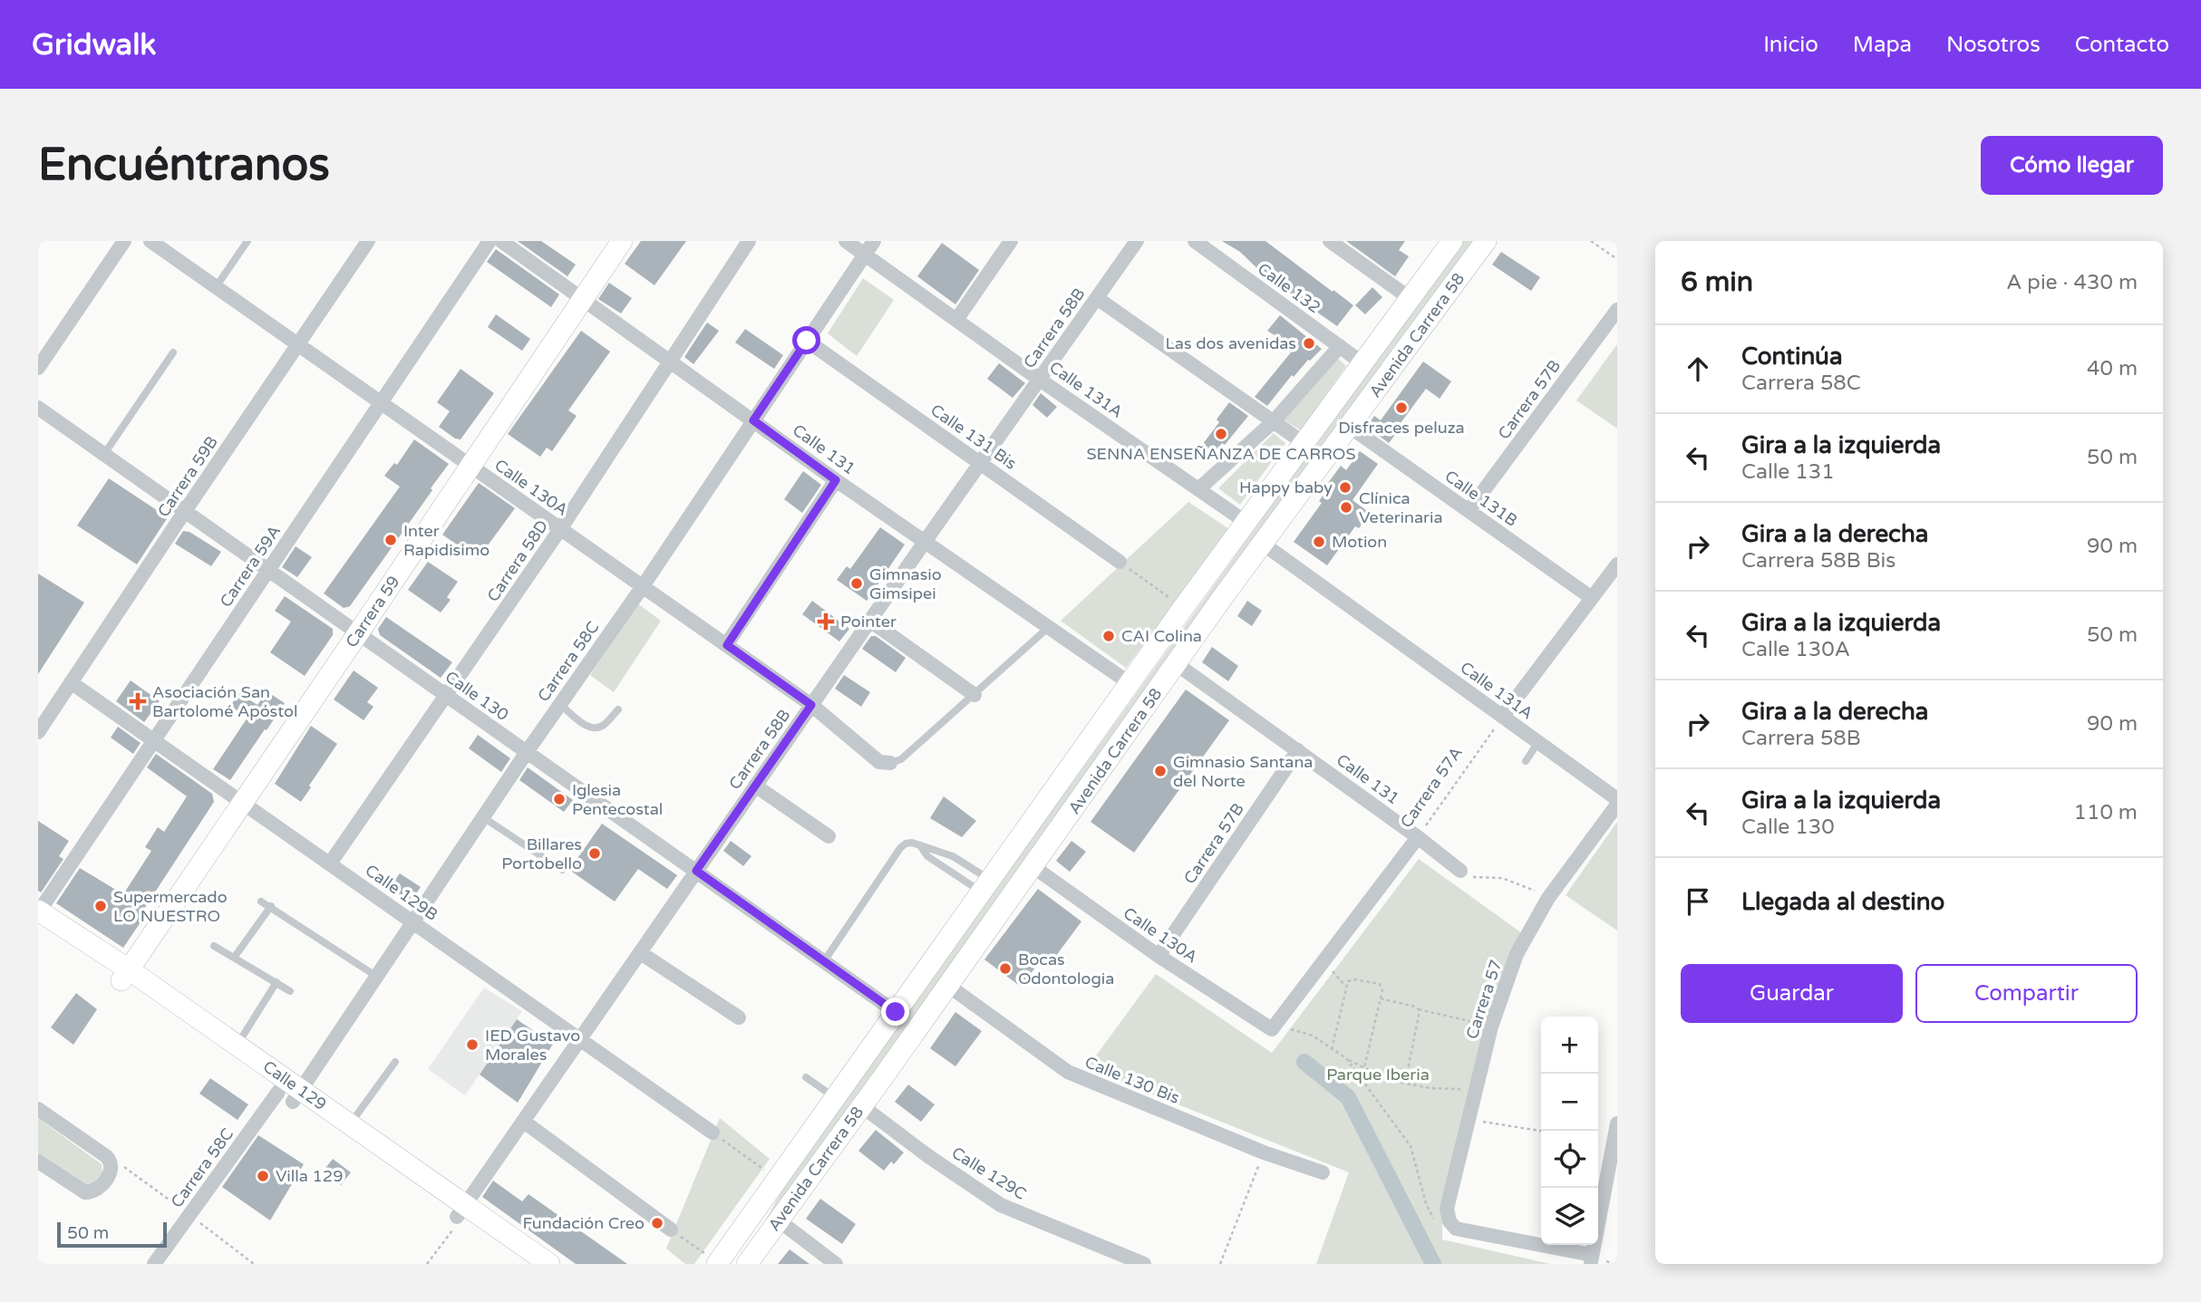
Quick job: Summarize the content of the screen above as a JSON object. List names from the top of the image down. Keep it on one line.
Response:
{"streets":{"main road":["Avenida Carrera 58","Carrera 59","Calle 129"],"street":["Calle 132","Carrera 58B","Calle 131A","Carrera 57B","Calle 131 Bis","Calle 131","Carrera 59B","Calle 130A","Calle 131B","Carrera 58D","Carrera 59A","Carrera 58C","Calle 130","Carrera 57A","Calle 129B","Carrera 57","Calle 130 Bis","Calle 129C"]},"crossings":[["Calle 132","Avenida Carrera 58"],["Carrera 58B","Calle 131A"],["Carrera 58B","Calle 131 Bis"],["Carrera 58B","Calle 131"],["Carrera 58B","Calle 130A"],["Carrera 58B","Calle 130"],["Carrera 58B","Calle 129B"],["Carrera 58B","Calle 129"],["Avenida Carrera 58","Calle 131A"],["Avenida Carrera 58","Calle 131"],["Avenida Carrera 58","Calle 130A"],["Avenida Carrera 58","Calle 131B"],["Avenida Carrera 58","Calle 130"],["Avenida Carrera 58","Calle 130 Bis"],["Avenida Carrera 58","Calle 129C"],["Calle 131A","Carrera 58C"],["Calle 131A","Carrera 57A"],["Carrera 57B","Calle 131"],["Carrera 57B","Calle 130A"],["Carrera 57B","Calle 131B"],["Calle 131 Bis","Carrera 58C"],["Calle 131","Carrera 58D"],["Calle 131","Carrera 59"],["Calle 131","Carrera 58C"],["Calle 131","Carrera 57A"],["Carrera 59B","Calle 130A"],["Carrera 59B","Calle 130"],["Carrera 59B","Calle 129B"],["Calle 130A","Carrera 58D"],["Calle 130A","Carrera 59A"],["Calle 130A","Carrera 59"],["Calle 130A","Carrera 58C"],["Calle 130A","Carrera 57A"],["Carrera 58D","Calle 130"],["Carrera 58D","Calle 129B"],["Carrera 59A","Calle 130"],["Carrera 59A","Calle 129B"],["Carrera 59A","Calle 129"],["Carrera 59","Calle 130"],["Carrera 59","Calle 129B"],["Carrera 59","Calle 129"],["Carrera 58C","Calle 130"],["Carrera 58C","Calle 129B"],["Carrera 58C","Calle 129"]],"parks":["Parque Iberia"],"places":{"other":["Las dos avenidas","Disfraces peluza","SENNA ENSEÑANZA DE CARROS","Happy baby","Clínica Veterinaria","Inter Rapidisimo","Motion","Gimnasio Gimsipei","CAI Colina","Gimnasio Santana del Norte","Iglesia Pentecostal","Billares Portobello","Supermercado LO NUESTRO","Bocas Odontologia","IED Gustavo Morales","Villa 129","Fundación Creo"],"health":["Pointer","Asociación San Bartolomé Apóstol"]},"scale_bar":"50 m","page":{"header":"Gridwalk","nav":["Inicio","Mapa","Nosotros","Contacto"],"buttons":["Cómo llegar",["Guardar","Compartir"]],"title":"Encuéntranos","heading":["6 min","A pie · 430 m"],"list":[["Continúa","Carrera 58C","40 m"],["Gira a la izquierda","Calle 131","50 m"],["Gira a la derecha","Carrera 58B Bis","90 m"],["Gira a la izquierda","Calle 130A","50 m"],["Gira a la derecha","Carrera 58B","90 m"],["Gira a la izquierda","Calle 130","110 m"],"Llegada al destino"],"map_buttons":["+","−"],"scale":"50 m"}}
